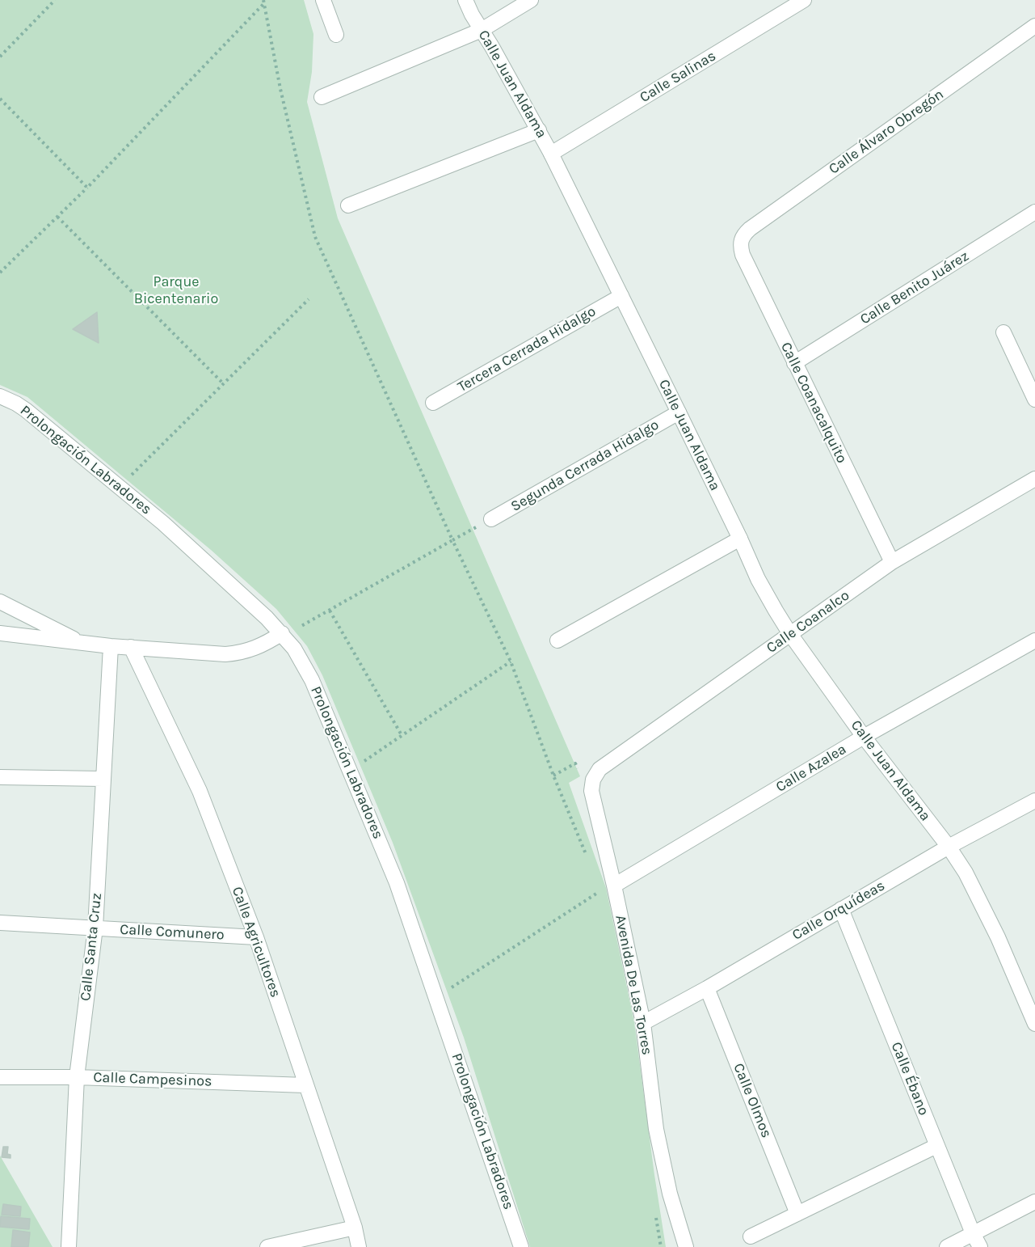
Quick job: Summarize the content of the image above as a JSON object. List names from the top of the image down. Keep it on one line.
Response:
{"streets":{"street":["Calle Salinas","Calle Juan Aldama","Calle Álvaro Obregón","Calle Benito Juárez","Tercera Cerrada Hidalgo","Calle Coanacalquito","Prolongación Labradores","Segunda Cerrada Hidalgo","Calle Coanalco","Calle Azalea","Calle Orquídeas","Calle Comunero","Calle Agricultores","Calle Santa Cruz","Avenida De Las Torres","Calle Ébano","Calle Campesinos","Calle Olmos"]},"crossings":[["Calle Salinas","Calle Juan Aldama"],["Calle Juan Aldama","Tercera Cerrada Hidalgo"],["Calle Juan Aldama","Segunda Cerrada Hidalgo"],["Calle Juan Aldama","Calle Coanalco"],["Calle Juan Aldama","Calle Azalea"],["Calle Juan Aldama","Calle Orquídeas"],["Calle Álvaro Obregón","Calle Coanacalquito"],["Calle Benito Juárez","Calle Coanacalquito"],["Calle Coanacalquito","Calle Coanalco"],["Calle Coanalco","Avenida De Las Torres"],["Calle Azalea","Avenida De Las Torres"],["Calle Orquídeas","Avenida De Las Torres"],["Calle Orquídeas","Calle Ébano"],["Calle Orquídeas","Calle Olmos"],["Calle Comunero","Calle Agricultores"],["Calle Comunero","Calle Santa Cruz"],["Calle Agricultores","Calle Campesinos"],["Calle Santa Cruz","Calle Campesinos"]],"parks":["Parque Bicentenario"]}
